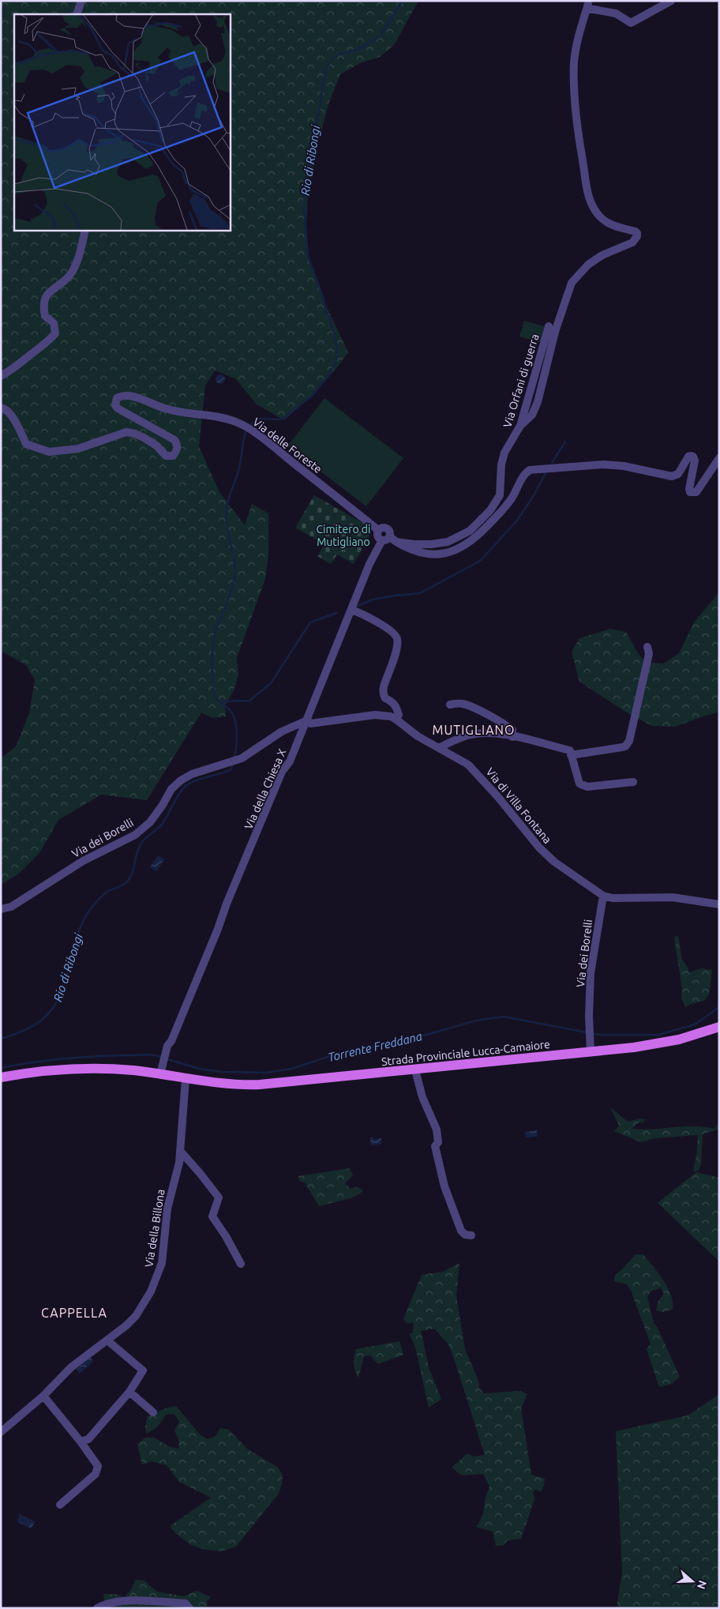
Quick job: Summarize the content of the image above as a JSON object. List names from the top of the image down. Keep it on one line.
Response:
{"streets":{"main road":["Strada Provinciale Lucca-Camaiore"],"street":["Via Orfani di guerra","Via delle Foreste","Via della Chiesa X","Via di Villa Fontana","Via dei Borelli","Via della Billona"]},"crossings":[["Via delle Foreste","Via della Chiesa X"],["Via della Chiesa X","Via di Villa Fontana"],["Via della Chiesa X","Via dei Borelli"],["Via della Chiesa X","Strada Provinciale Lucca-Camaiore"],["Via di Villa Fontana","Via dei Borelli"],["Via dei Borelli","Strada Provinciale Lucca-Camaiore"],["Strada Provinciale Lucca-Camaiore","Via della Billona"]],"districts":["MUTIGLIANO","CAPPELLA"],"water":["Rio di Ribongi","Torrente Freddana"],"parks":["Cimitero di Mutigliano"],"north":"right"}
